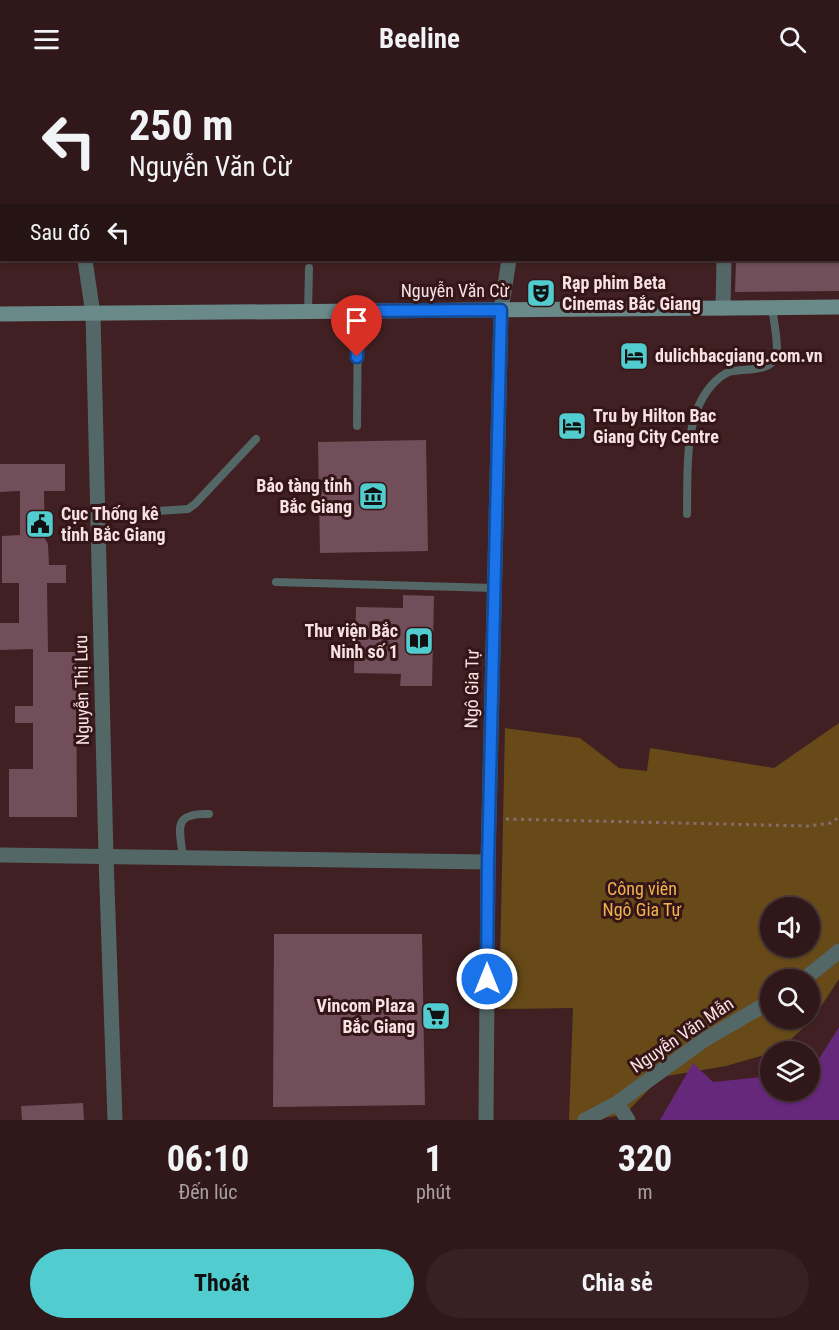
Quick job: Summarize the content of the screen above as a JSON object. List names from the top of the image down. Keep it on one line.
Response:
{"streets":{"street":["Nguyễn Văn Cừ","Ngô Gia Tự","Nguyễn Thị Lưu","Nguyễn Văn Mẫn"]},"crossings":[["Nguyễn Văn Cừ","Ngô Gia Tự"],["Nguyễn Văn Cừ","Nguyễn Thị Lưu"]],"parks":["Công viên Ngô Gia Tự"],"places":{"theatre":["Rạp phim Beta Cinemas Bắc Giang"],"hotel":["dulichbacgiang.com.vn","Tru by Hilton Bac Giang City Centre"],"museum":["Bảo tàng tỉnh Bắc Giang"],"public building":["Cục Thống kê tỉnh Bắc Giang"],"library":["Thư viện Bắc Ninh số 1"],"supermarket":["Vincom Plaza Bắc Giang"]},"page":{"header":"Beeline","turn":["250 m","Nguyễn Văn Cừ"],"then":"Sau đó","eta":["06:10","Đến lúc","1","phút","320","m"],"buttons":["Thoát","Chia sẻ"]}}
